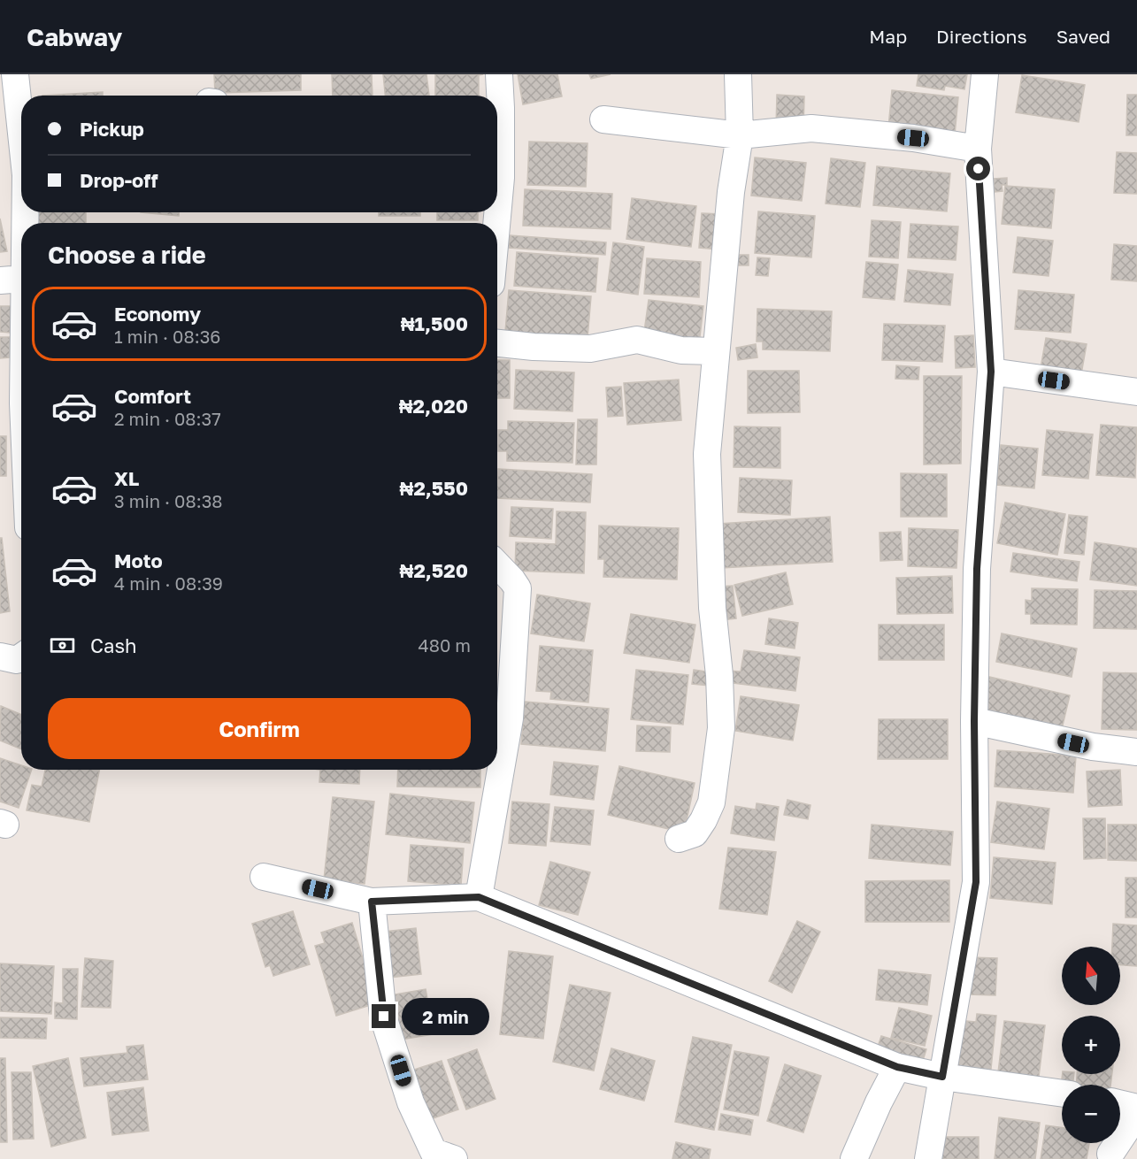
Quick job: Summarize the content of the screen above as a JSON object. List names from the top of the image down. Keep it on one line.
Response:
{"north":"top","page":{"header":"Cabway","nav":["Map","Directions","Saved"],"banner":["Pickup","Drop-off"],"heading":"Choose a ride","list":[{"name":"Economy","note":"1 min · 08:36","value":"₦1,500"},{"name":"Comfort","note":"2 min · 08:37","value":"₦2,020"},{"name":"XL","note":"3 min · 08:38","value":"₦2,550"},{"name":"Moto","note":"4 min · 08:39","value":"₦2,520"}],"pay":["Cash","480 m"],"buttons":"Confirm","map_buttons":["+","−"],"bubble":"2 min"}}
